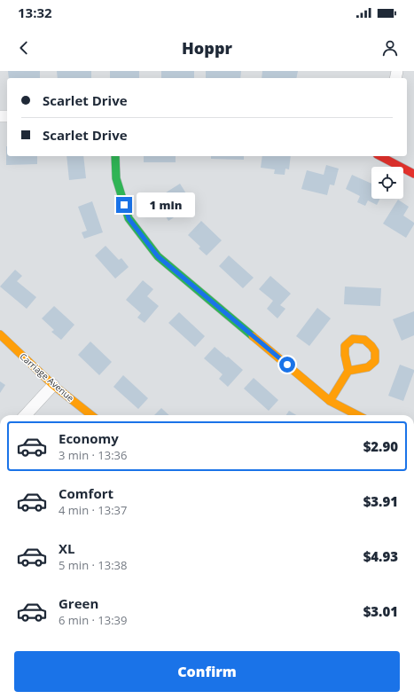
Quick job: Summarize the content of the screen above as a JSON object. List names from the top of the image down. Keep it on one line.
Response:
{"streets":{"street":["Carriage Avenue"]},"page":{"status":"13:32","header":"Hoppr","banner":["Scarlet Drive","Scarlet Drive"],"bubble":"1 min","list":[{"name":"Economy","note":"3 min · 13:36","value":"$2.90"},{"name":"Comfort","note":"4 min · 13:37","value":"$3.91"},{"name":"XL","note":"5 min · 13:38","value":"$4.93"},{"name":"Green","note":"6 min · 13:39","value":"$3.01"}],"buttons":"Confirm"}}
